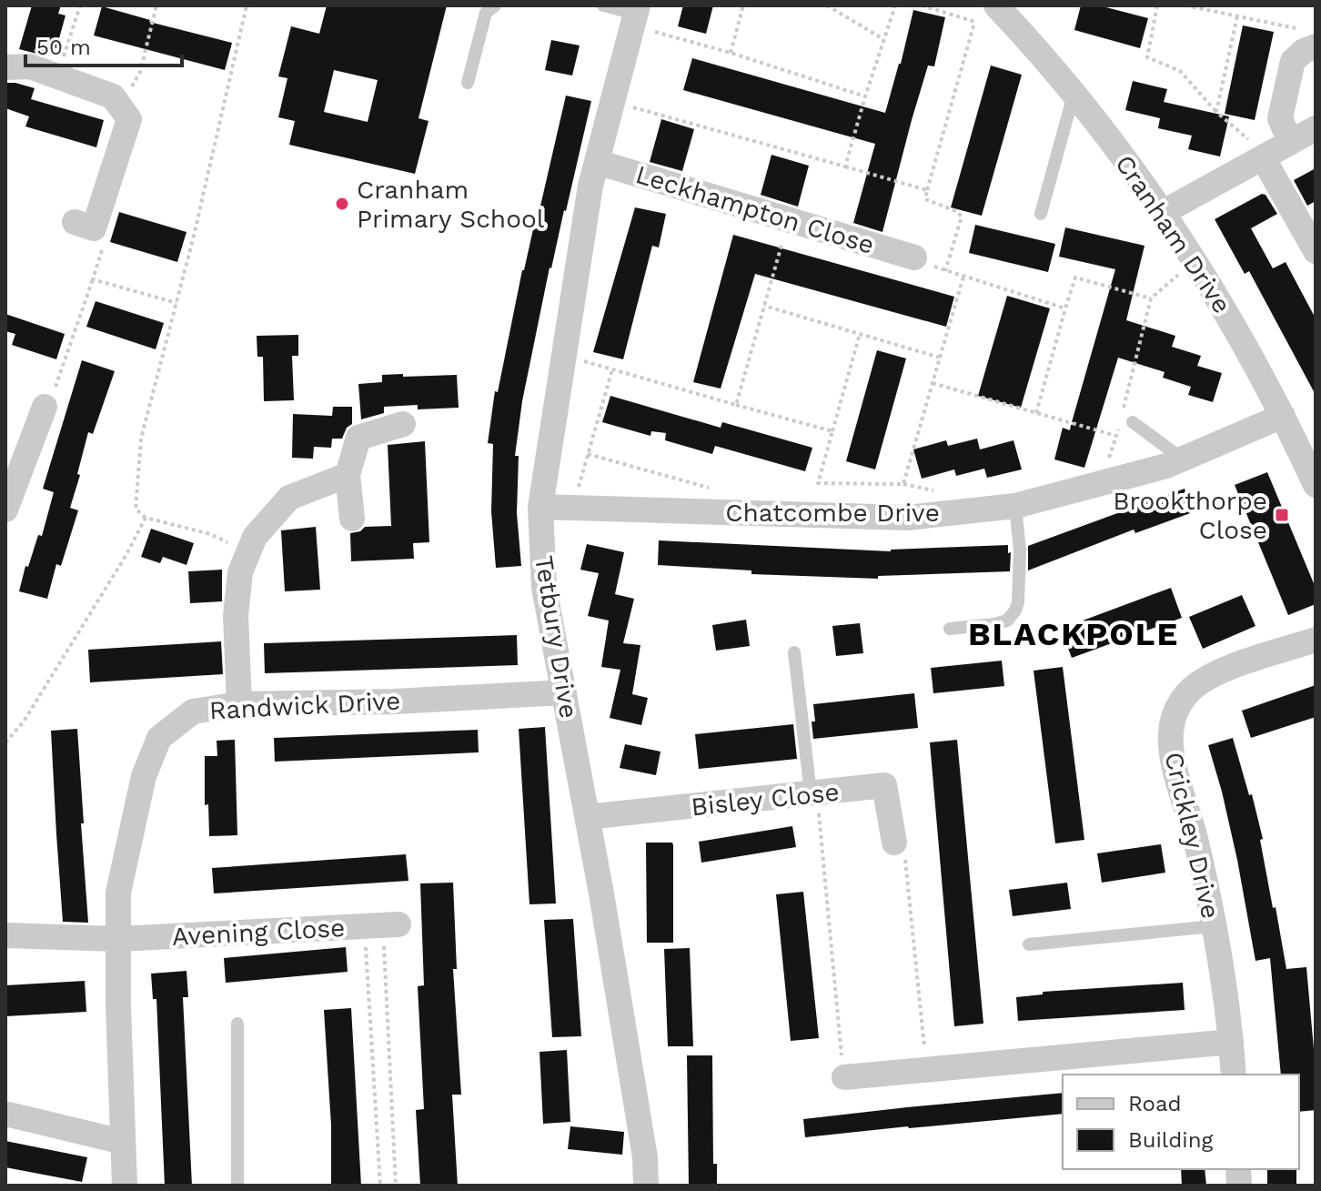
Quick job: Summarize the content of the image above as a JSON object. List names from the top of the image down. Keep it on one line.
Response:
{"streets":{"street":["Leckhampton Close","Cranham Drive","Chatcombe Drive","Tetbury Drive","Randwick Drive","Bisley Close","Crickley Drive","Avening Close"]},"crossings":[["Leckhampton Close","Tetbury Drive"],["Cranham Drive","Chatcombe Drive"],["Chatcombe Drive","Tetbury Drive"],["Tetbury Drive","Randwick Drive"],["Tetbury Drive","Bisley Close"],["Randwick Drive","Avening Close"]],"districts":["BLACKPOLE"],"places":{"other":["Cranham Primary School"],"transit":["Brookthorpe Close"]},"legend":["Road","Building"],"scale_bar":"50 m"}
